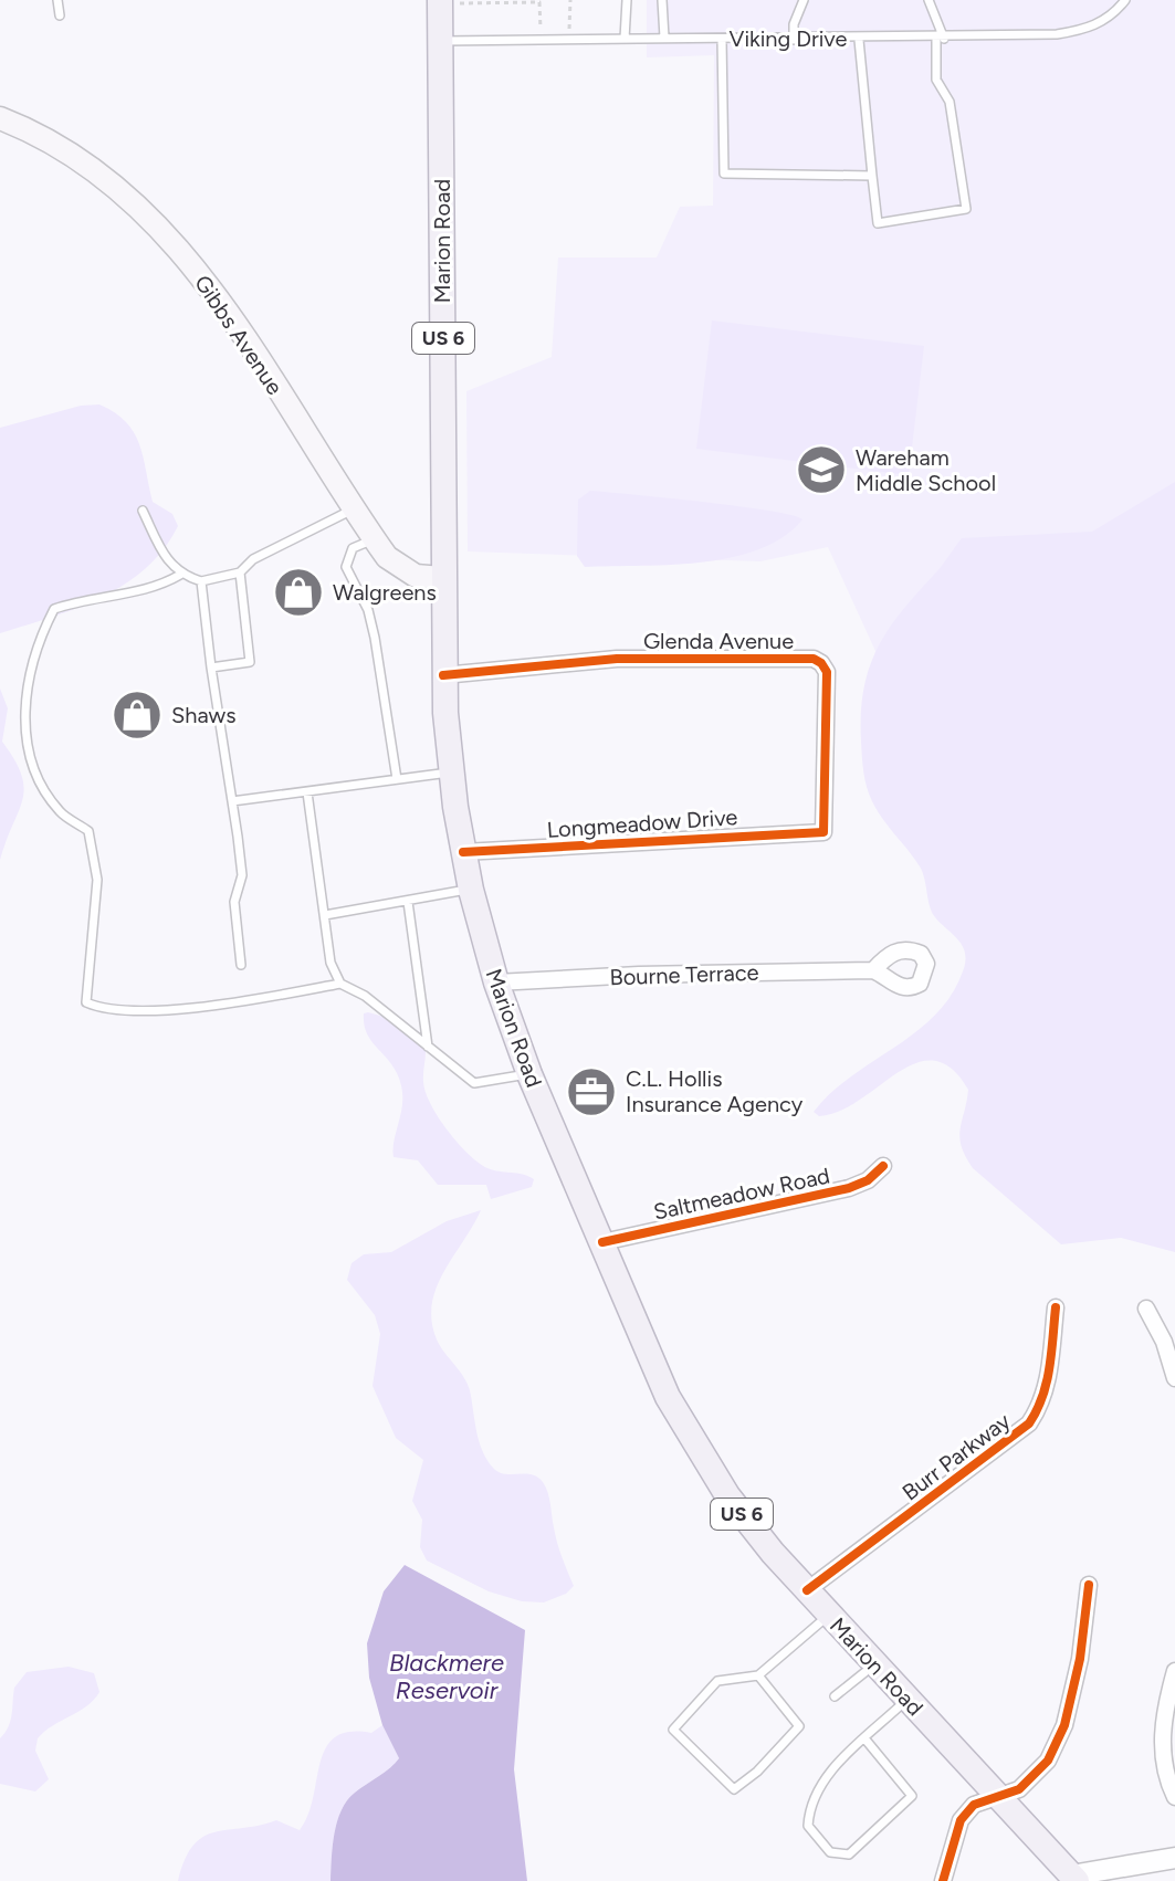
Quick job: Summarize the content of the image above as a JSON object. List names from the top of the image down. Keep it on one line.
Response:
{"streets":{"main road":["Marion Road","Gibbs Avenue","US 6"],"street":["Glenda Avenue","Longmeadow Drive","Bourne Terrace","Saltmeadow Road","Burr Parkway"],"lane":["Viking Drive"]},"crossings":[["Viking Drive","Marion Road"],["Marion Road","Gibbs Avenue"],["Marion Road","Glenda Avenue"],["Marion Road","Longmeadow Drive"],["Marion Road","Bourne Terrace"],["Marion Road","Saltmeadow Road"],["Marion Road","Burr Parkway"],["Glenda Avenue","Longmeadow Drive"]],"water":["Blackmere Reservoir"],"places":{"school or university":["Wareham Middle School"],"shop":["Walgreens","Shaws"],"office":["C.L. Hollis Insurance Agency"]}}
